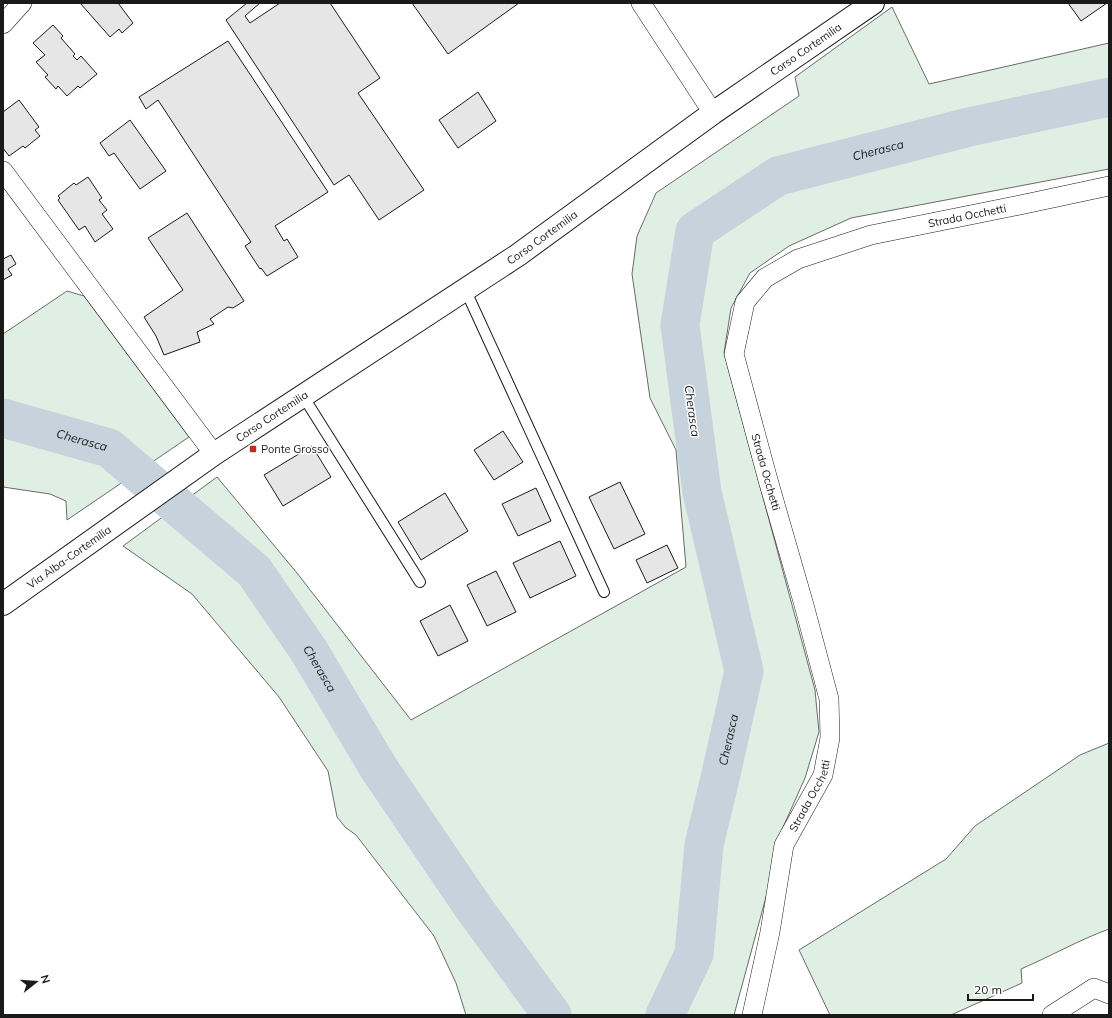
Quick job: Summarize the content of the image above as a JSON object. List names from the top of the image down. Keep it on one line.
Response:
{"streets":{"main road":["Corso Cortemilia","Via Alba-Cortemilia"],"street":["Strada Occhetti"]},"crossings":[["Corso Cortemilia","Via Alba-Cortemilia"]],"water":["Cherasca"],"places":{"transit":["Ponte Grosso"]},"scale_bar":"20 m","north":"right"}
